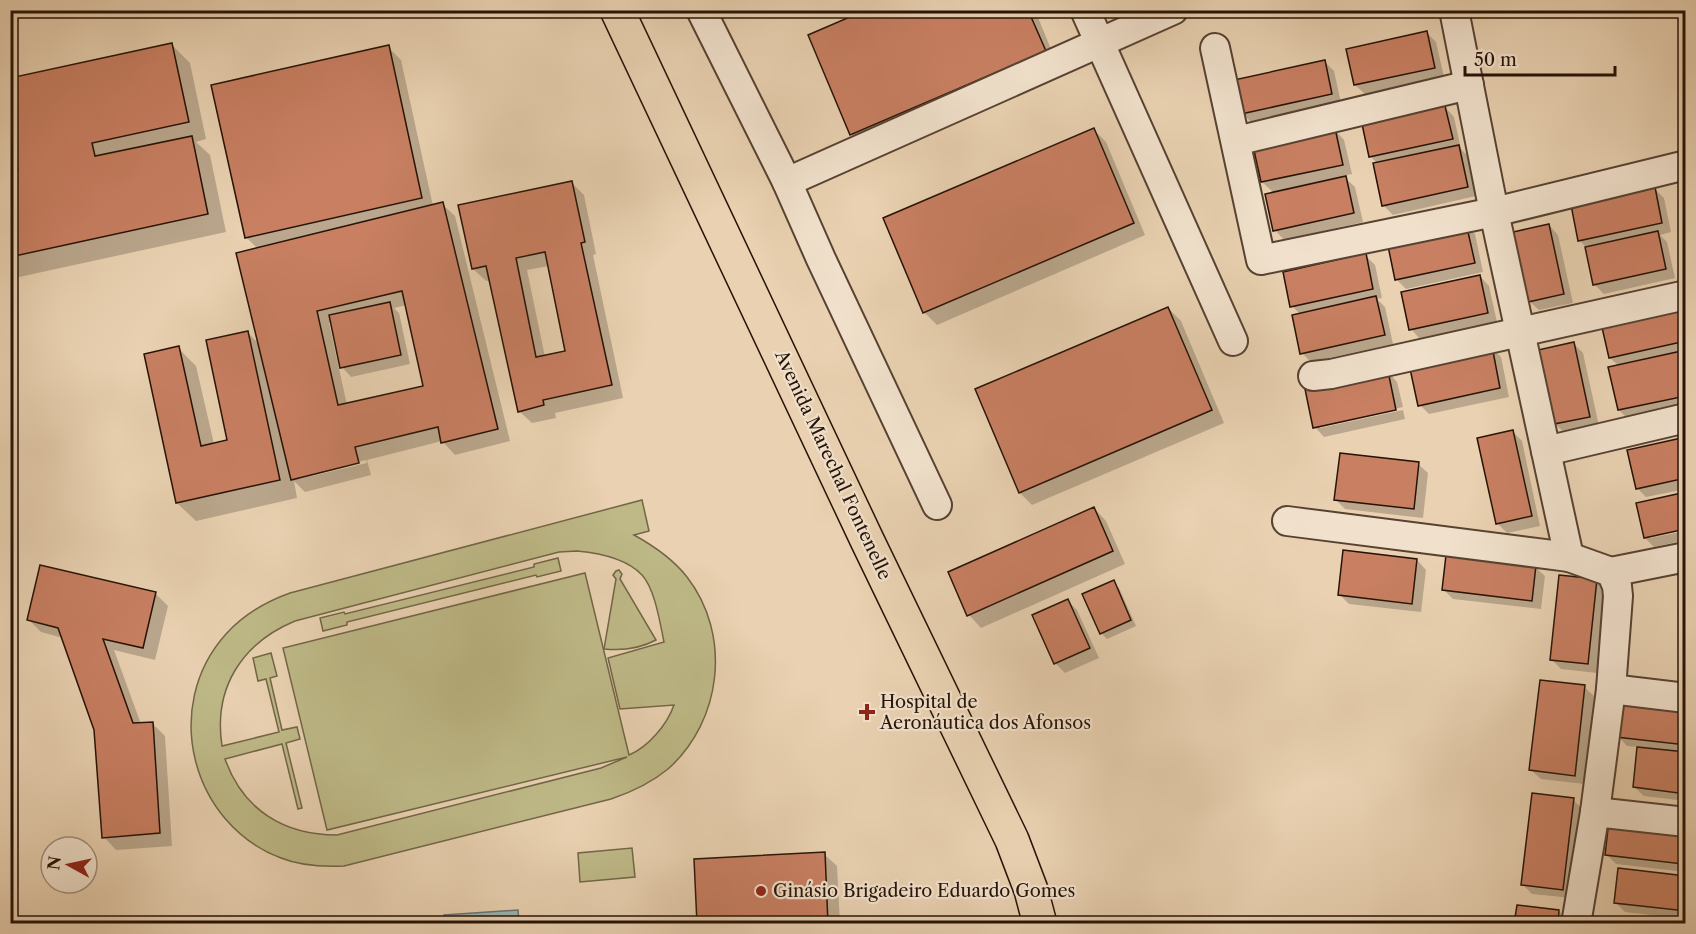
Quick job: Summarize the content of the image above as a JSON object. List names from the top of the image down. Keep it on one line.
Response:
{"streets":{"main road":["Avenida Marechal Fontenelle"]},"places":{"health":["Hospital de Aeronáutica dos Afonsos"],"other":["Ginásio Brigadeiro Eduardo Gomes"]},"scale_bar":"50 m","north":"left"}
